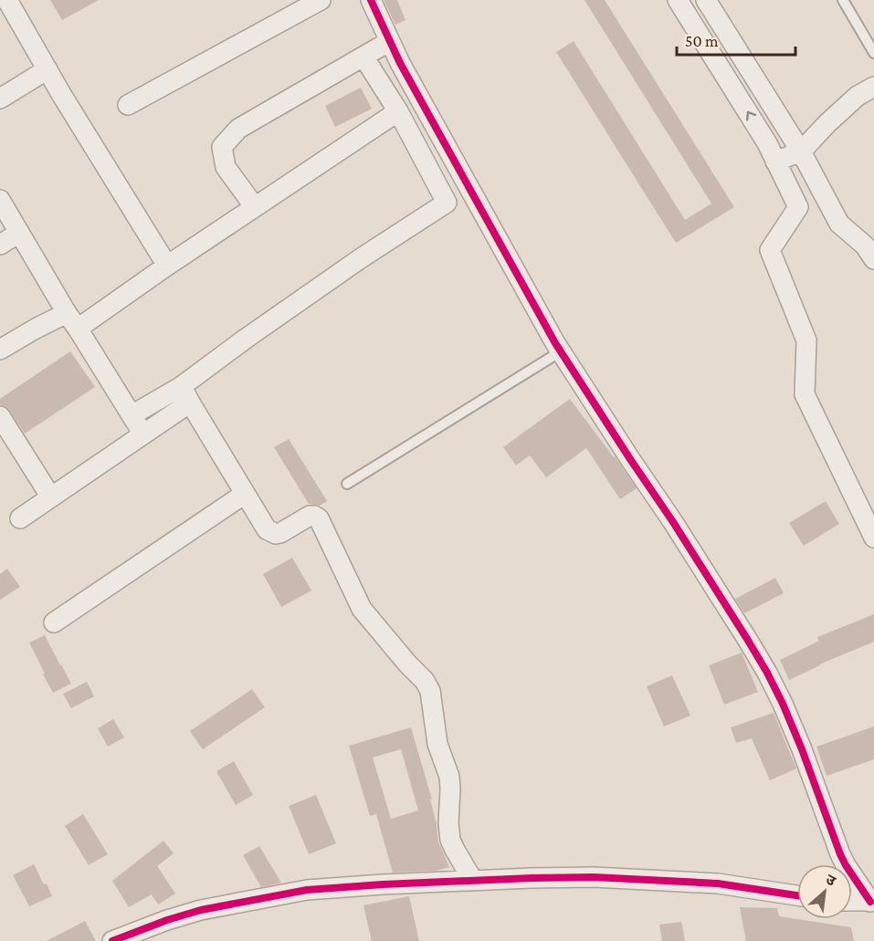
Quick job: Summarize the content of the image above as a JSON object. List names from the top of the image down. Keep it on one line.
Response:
{"scale_bar":"50 m","north":"top right"}
